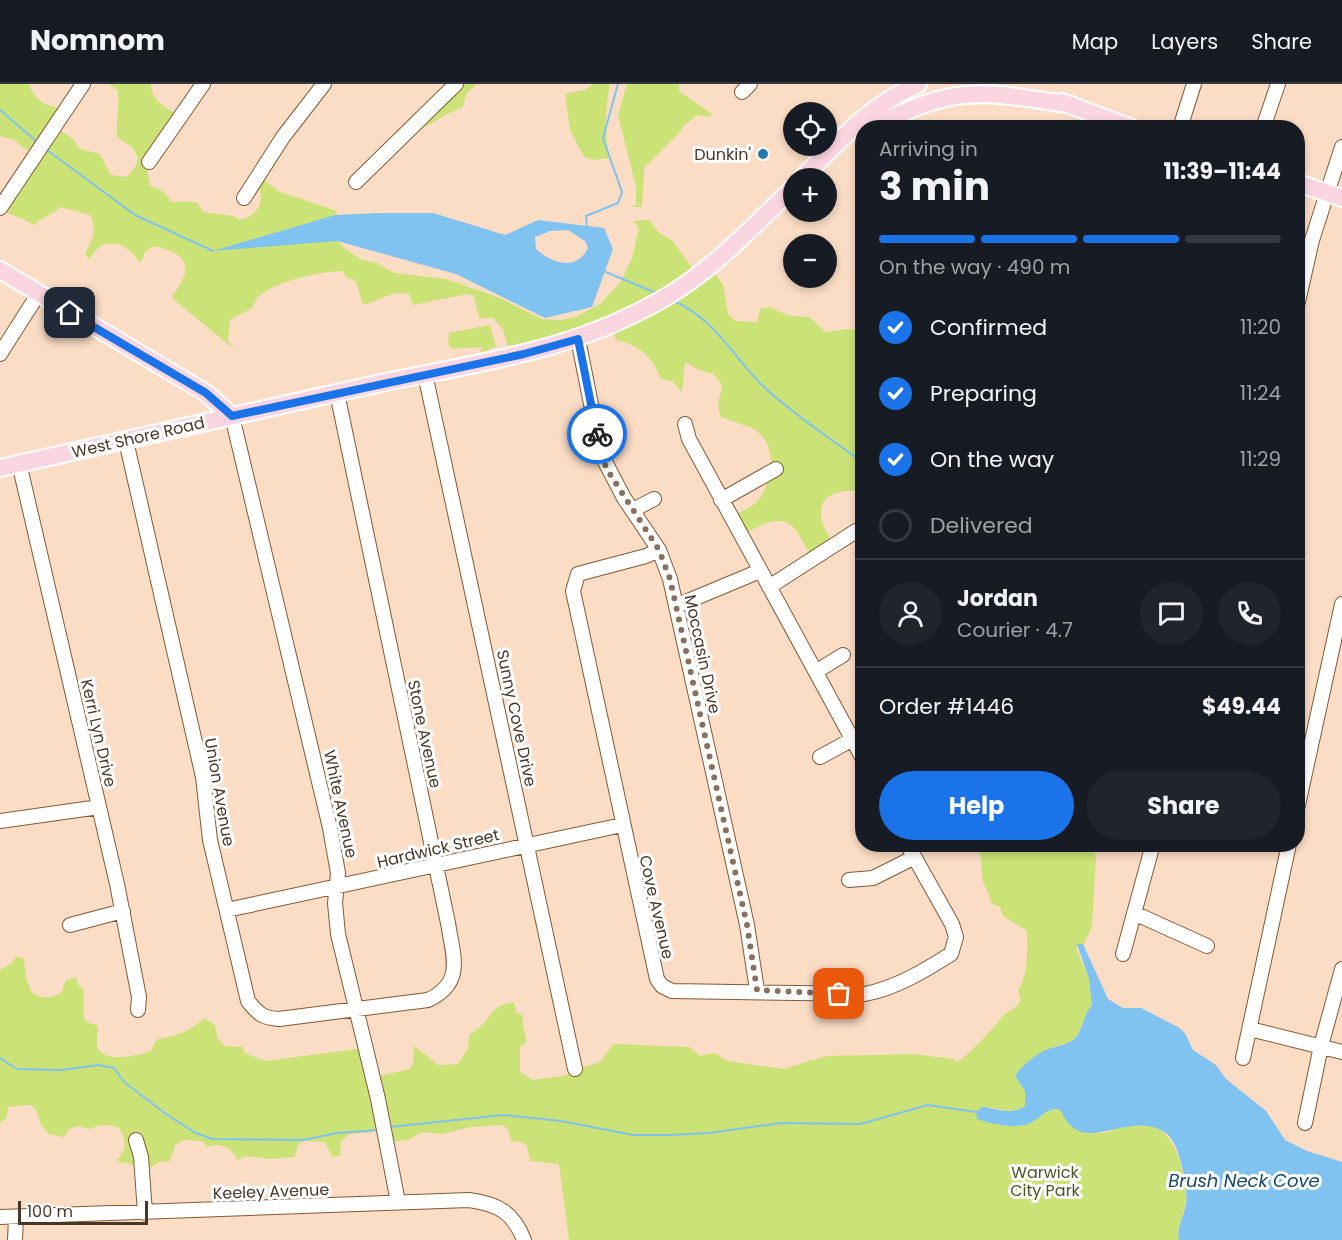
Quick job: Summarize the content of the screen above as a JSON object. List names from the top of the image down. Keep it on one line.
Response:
{"streets":{"main road":["West Shore Road"],"street":["Moccasin Drive","Sunny Cove Drive","Kerri Lyn Drive","Stone Avenue","Union Avenue","White Avenue","Hardwick Street","Cove Avenue","Keeley Avenue"]},"crossings":[["West Shore Road","Moccasin Drive"],["West Shore Road","Sunny Cove Drive"],["West Shore Road","Kerri Lyn Drive"],["West Shore Road","Stone Avenue"],["West Shore Road","Union Avenue"],["West Shore Road","White Avenue"],["Moccasin Drive","Cove Avenue"],["Sunny Cove Drive","Hardwick Street"],["Stone Avenue","Union Avenue"],["Stone Avenue","White Avenue"],["Stone Avenue","Hardwick Street"],["Union Avenue","White Avenue"],["Union Avenue","Hardwick Street"],["White Avenue","Hardwick Street"],["White Avenue","Keeley Avenue"],["Hardwick Street","Cove Avenue"]],"water":["Brush Neck Cove"],"parks":["Warwick City Park"],"places":["Dunkin'"],"scale_bar":"100 m","page":{"header":"Nomnom","nav":["Map","Layers","Share"],"map_buttons":["+","−"],"heading":["3 min","Arriving in","11:39–11:44"],"panel":["Jordan","Courier · 4.7","Order #1446","$49.44"],"bar":"On the way · 490 m","list":[["Confirmed","11:20"],["Preparing","11:24"],["On the way","11:29"],"Delivered"],"buttons":["Help","Share"],"scale":"100 m"}}
